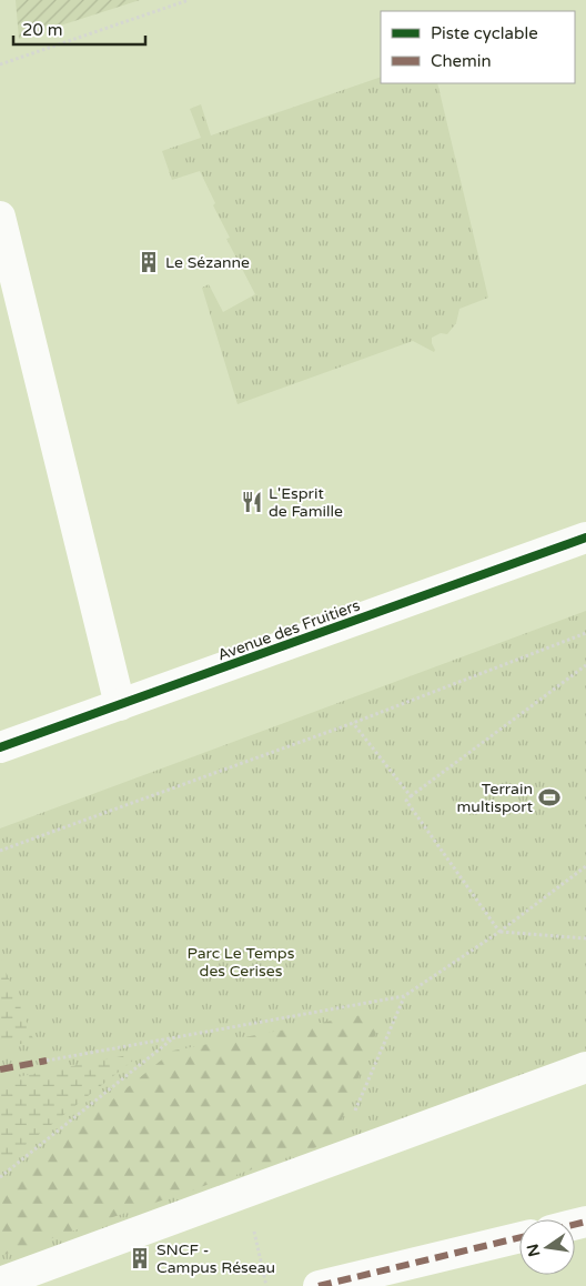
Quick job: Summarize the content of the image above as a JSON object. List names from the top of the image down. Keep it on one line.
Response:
{"streets":{"street":["Avenue des Fruitiers"]},"parks":["Parc Le Temps des Cerises"],"places":{"building":["Le Sézanne","SNCF - Campus Réseau"],"restaurant":["L'Esprit de Famille"],"sports":["Terrain multisport"]},"legend":["Piste cyclable","Chemin"],"scale_bar":"20 m","north":"left"}
